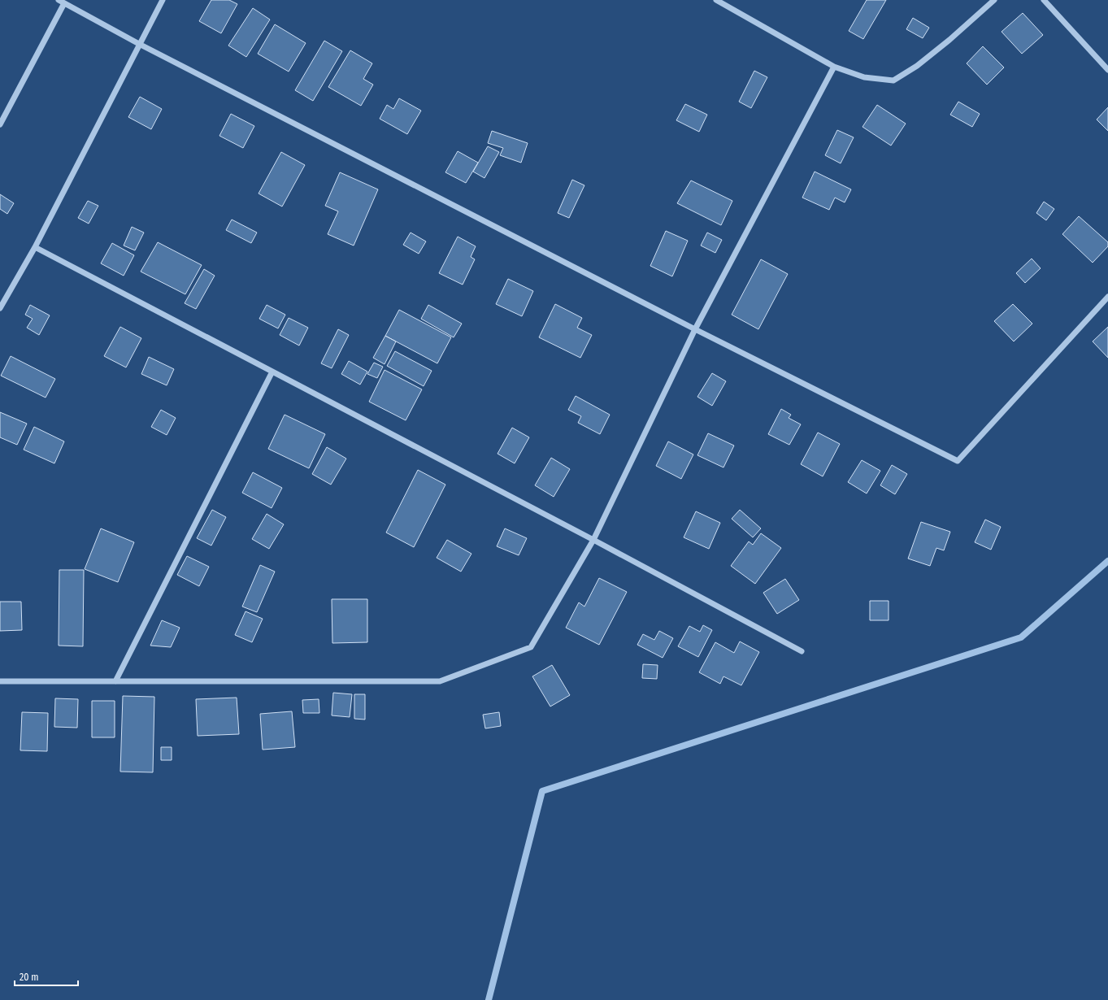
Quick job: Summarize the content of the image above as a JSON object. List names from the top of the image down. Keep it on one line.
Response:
{"scale_bar":"20 m"}
